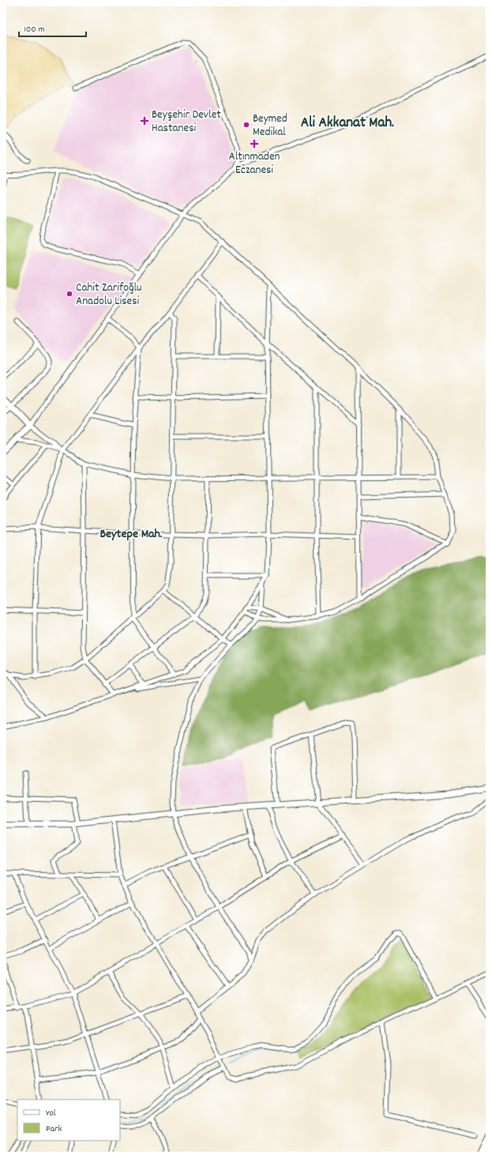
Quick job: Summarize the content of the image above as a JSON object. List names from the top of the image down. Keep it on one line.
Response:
{"districts":["Ali Akkanat Mah.","Beytepe Mah."],"places":{"health":["Beyşehir Devlet Hastanesi","Altınmaden Eczanesi"],"other":["Beymed Medikal","Cahit Zarifoğlu Anadolu Lisesi"]},"legend":["Yol","Park"],"scale_bar":"100 m"}
